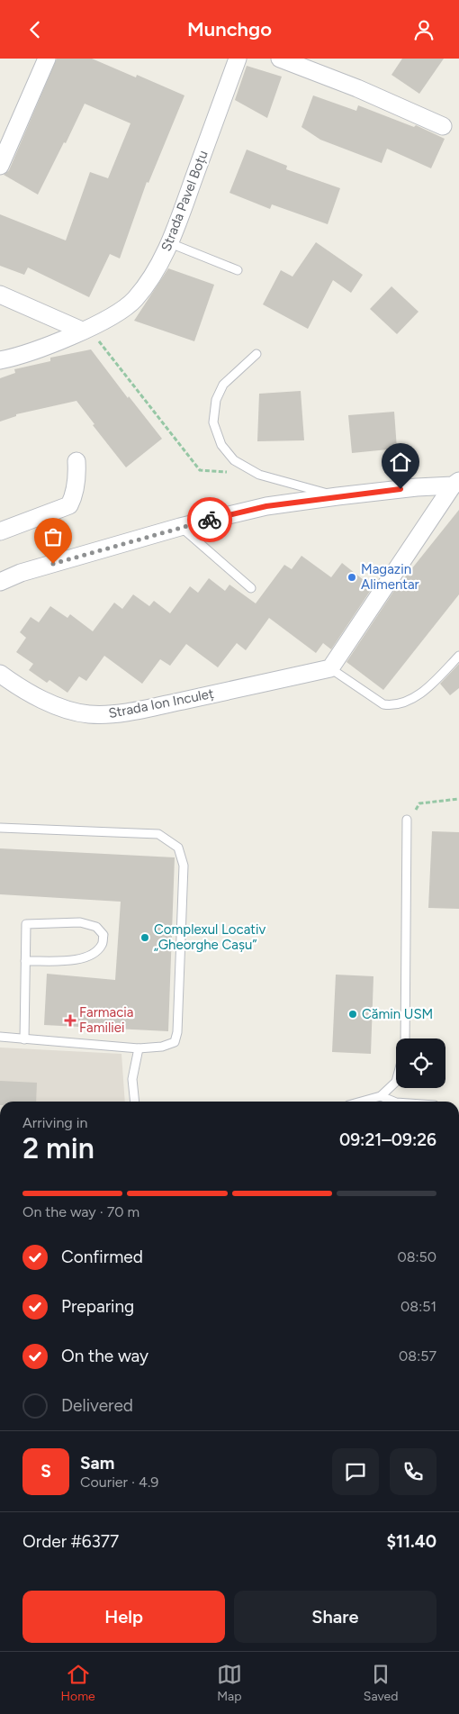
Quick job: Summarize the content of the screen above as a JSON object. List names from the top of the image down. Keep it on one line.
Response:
{"streets":{"street":["Strada Pavel Boțu","Strada Ion Inculeț"]},"places":{"other":["Magazin Alimentar","Complexul Locativ „Gheorghe Cașu”","Cămin USM"],"health":["Farmacia Familiei"]},"page":{"header":"Munchgo","heading":["2 min","Arriving in","09:21–09:26"],"panel":["Sam","Courier · 4.9","Order #6377","$11.40"],"bar":"On the way · 70 m","list":[["Confirmed","08:50"],["Preparing","08:51"],["On the way","08:57"],"Delivered"],"round":"S","buttons":["Help","Share"],"tabs":["Home","Map","Saved"]}}
